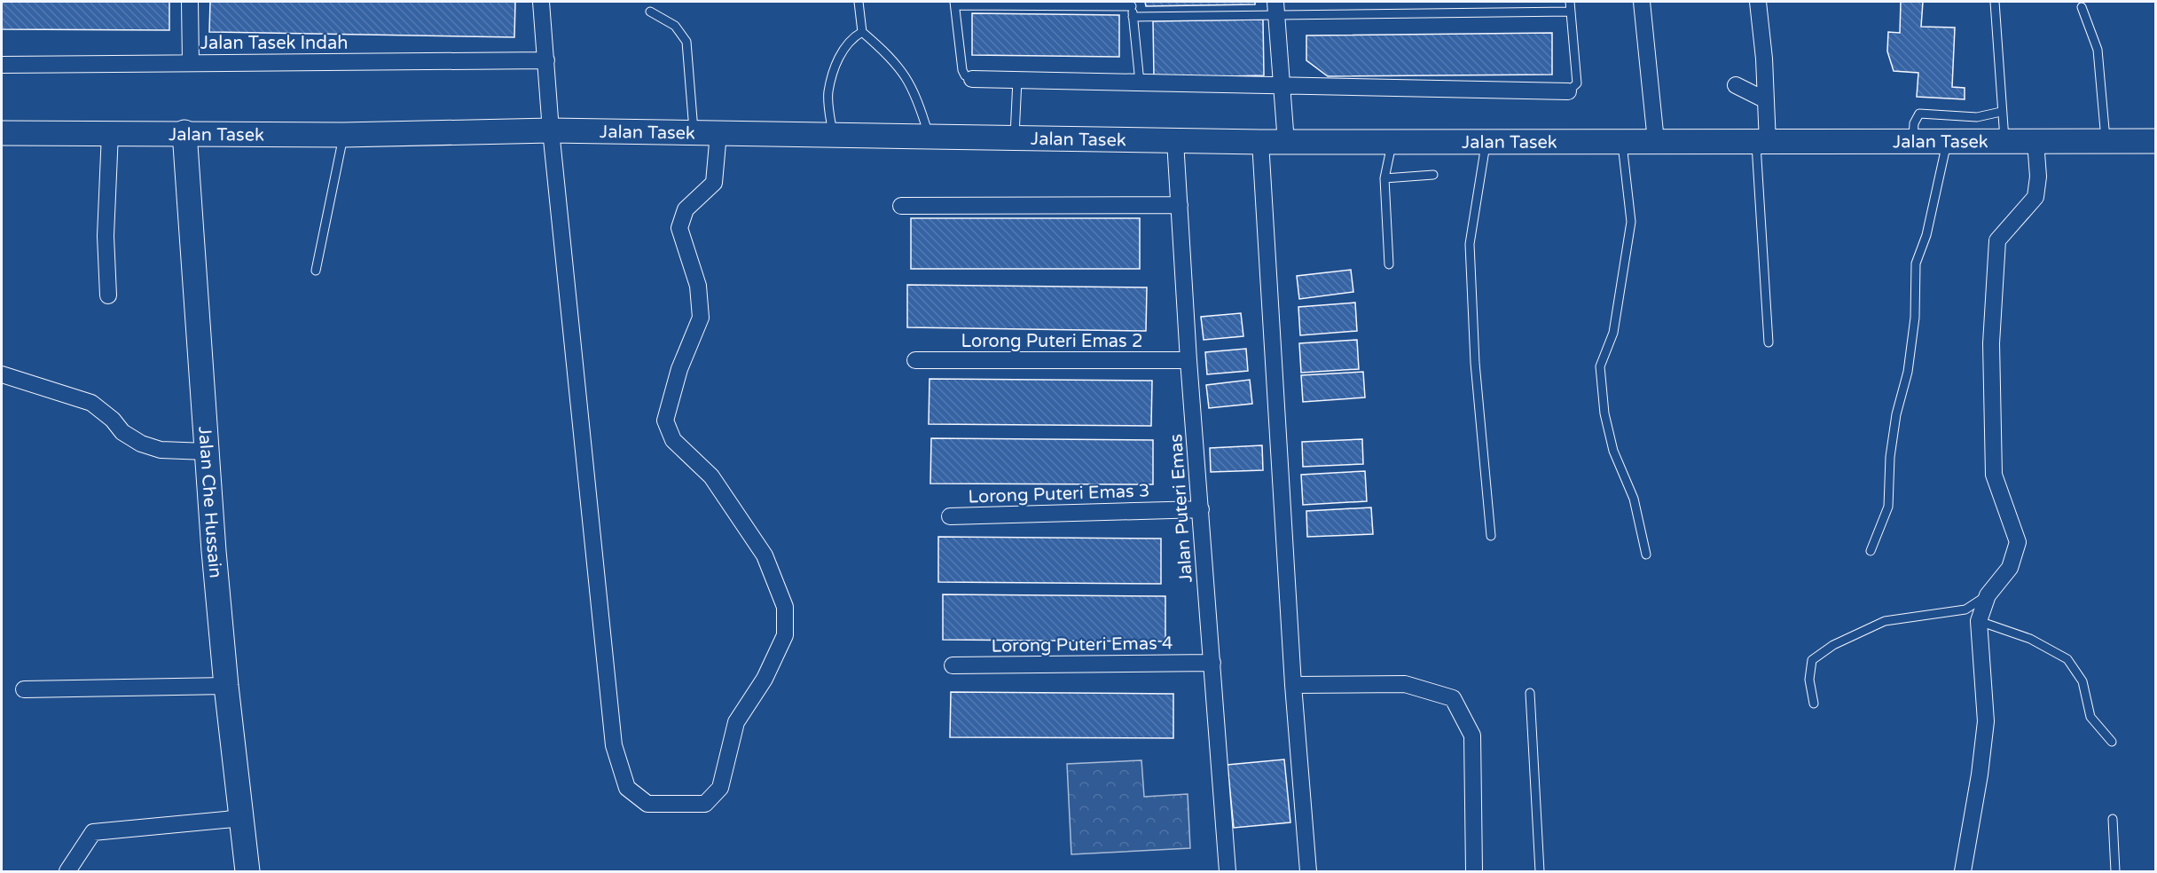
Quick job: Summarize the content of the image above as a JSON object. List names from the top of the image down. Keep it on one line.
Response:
{"streets":{"main road":["Jalan Tasek","Jalan Che Hussain"],"street":["Jalan Tasek Indah","Lorong Puteri Emas 2","Lorong Puteri Emas 3","Jalan Puteri Emas","Lorong Puteri Emas 4"]},"crossings":[["Jalan Tasek","Jalan Che Hussain"],["Jalan Tasek","Jalan Puteri Emas"],["Lorong Puteri Emas 2","Jalan Puteri Emas"],["Lorong Puteri Emas 3","Jalan Puteri Emas"],["Jalan Puteri Emas","Lorong Puteri Emas 4"]]}
